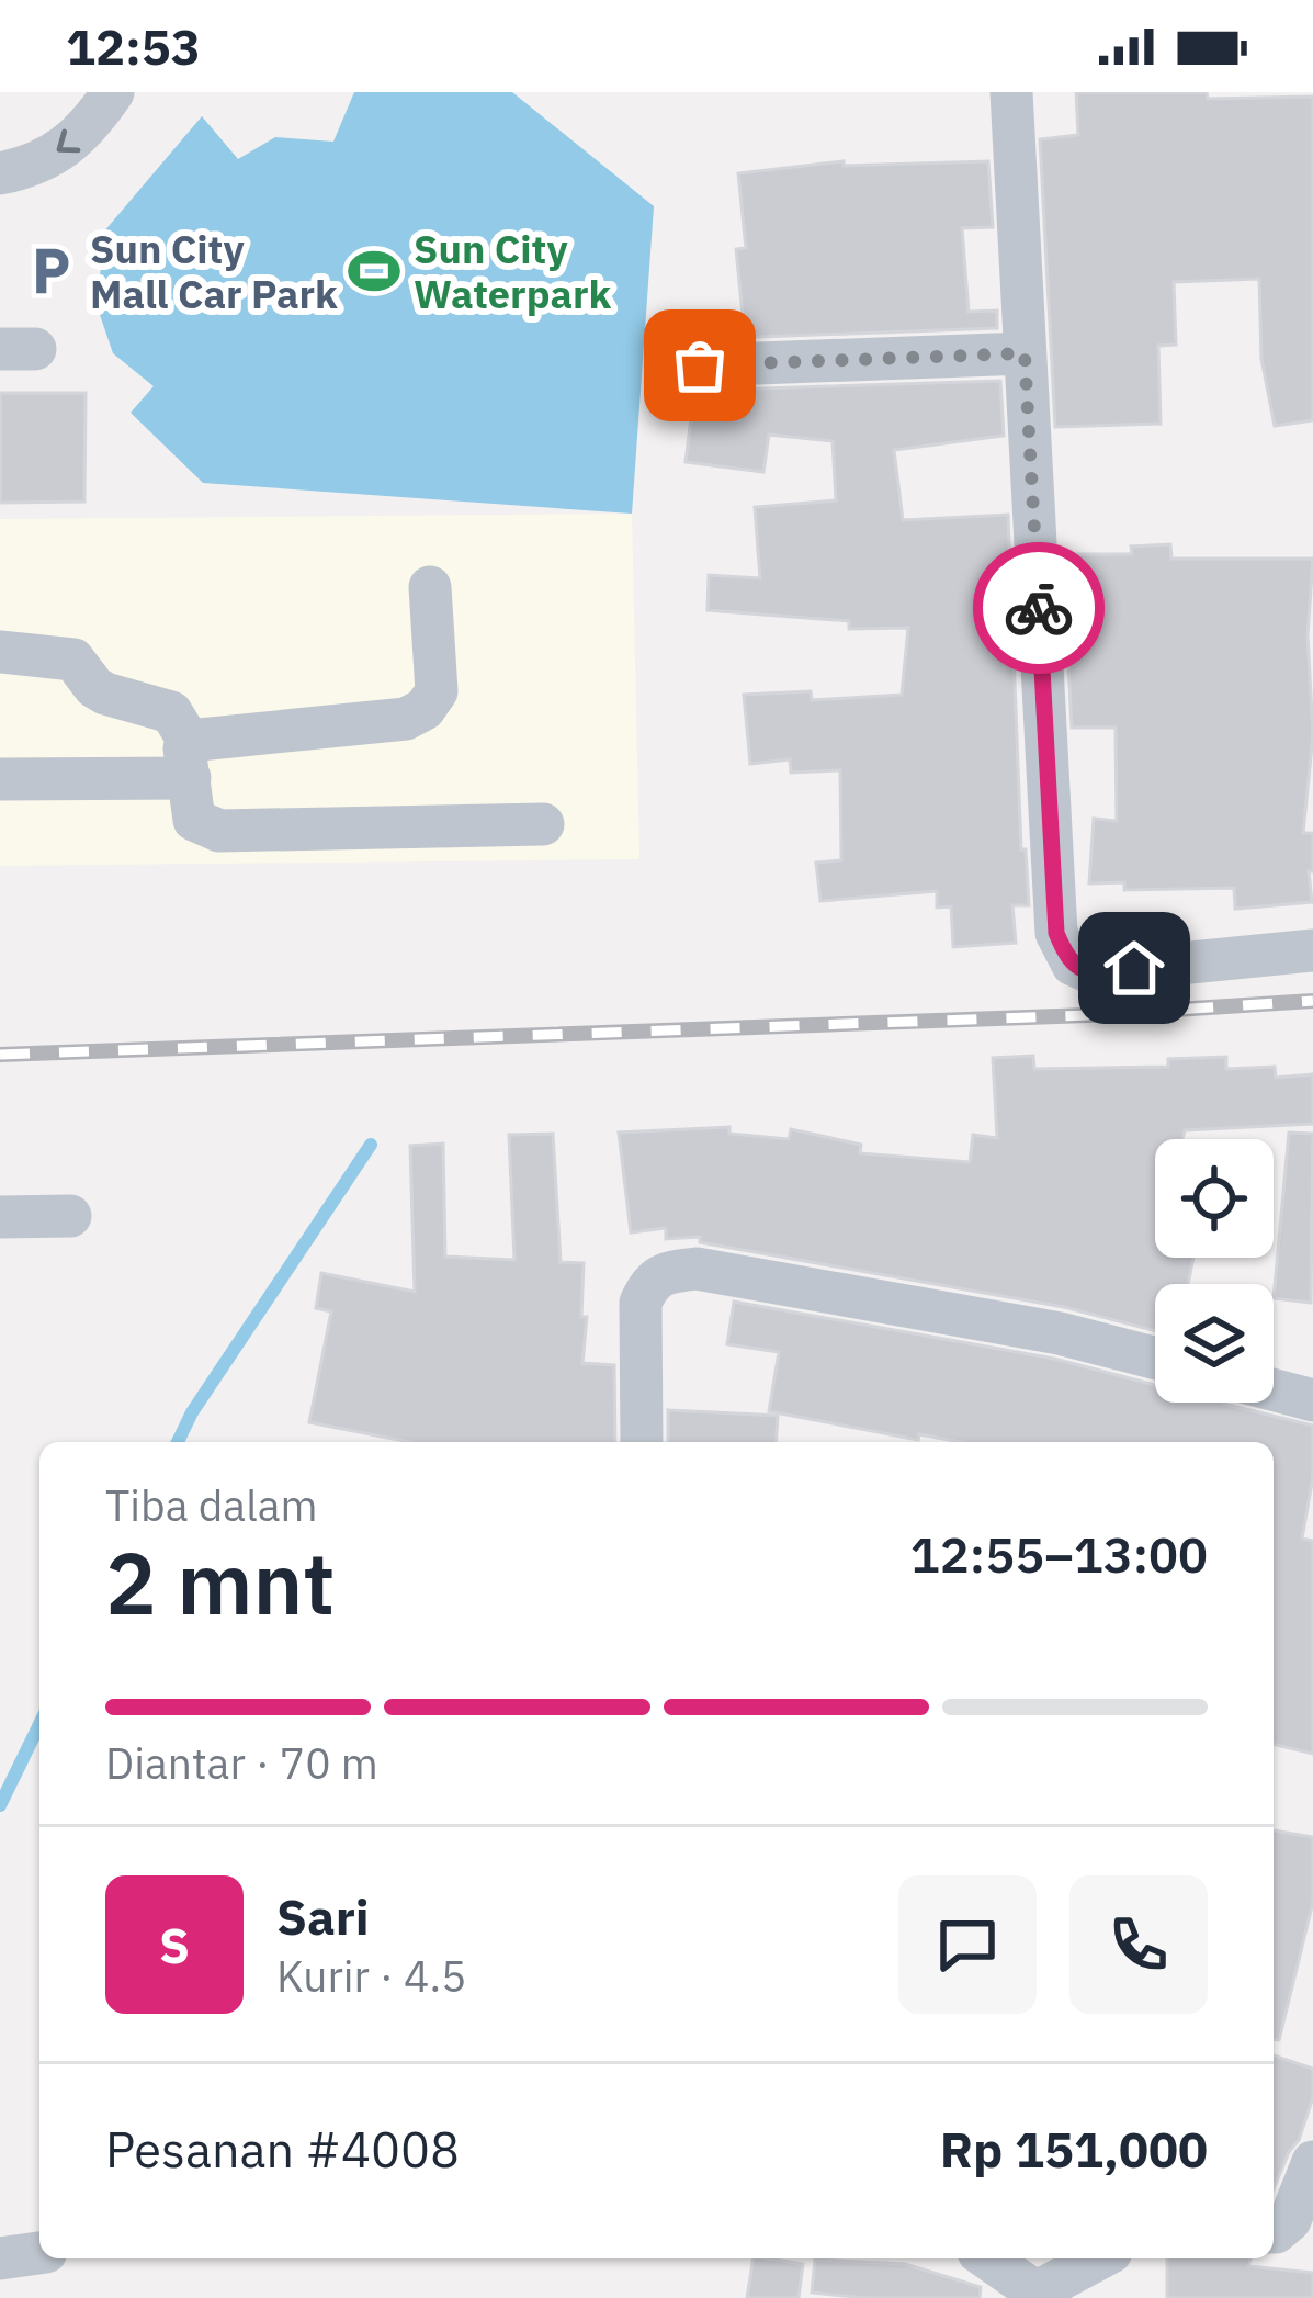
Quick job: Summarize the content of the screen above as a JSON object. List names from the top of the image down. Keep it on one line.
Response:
{"places":{"parking":["Sun City Mall Car Park"],"sports":["Sun City Waterpark"]},"page":{"status":"12:53","heading":["2 mnt","Tiba dalam","12:55–13:00"],"panel":["Sari","Kurir · 4.5","Pesanan #4008","Rp 151,000"],"bar":"Diantar · 70 m","round":"S"}}
